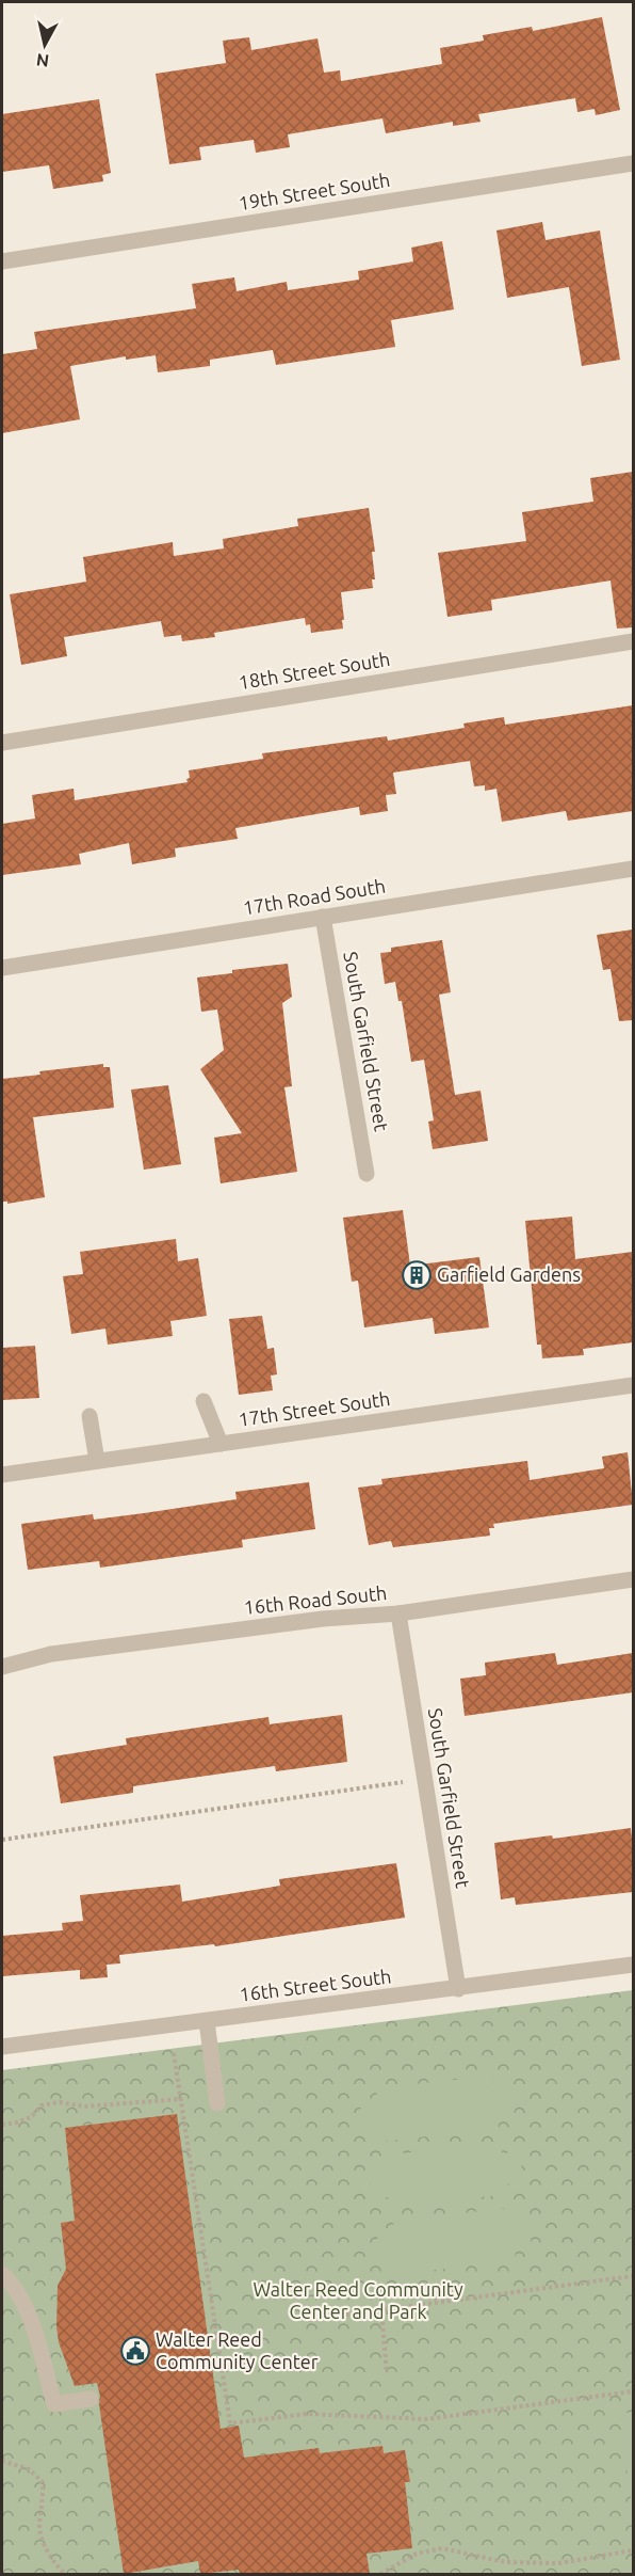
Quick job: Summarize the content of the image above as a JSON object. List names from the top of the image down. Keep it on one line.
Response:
{"streets":{"street":["19th Street South","18th Street South","17th Road South","South Garfield Street","17th Street South","16th Road South","16th Street South"]},"crossings":[["17th Road South","South Garfield Street"],["South Garfield Street","16th Road South"],["South Garfield Street","16th Street South"]],"parks":["Walter Reed Community Center and Park"],"places":{"building":["Garfield Gardens"],"public building":["Walter Reed Community Center"]},"north":"bottom"}
